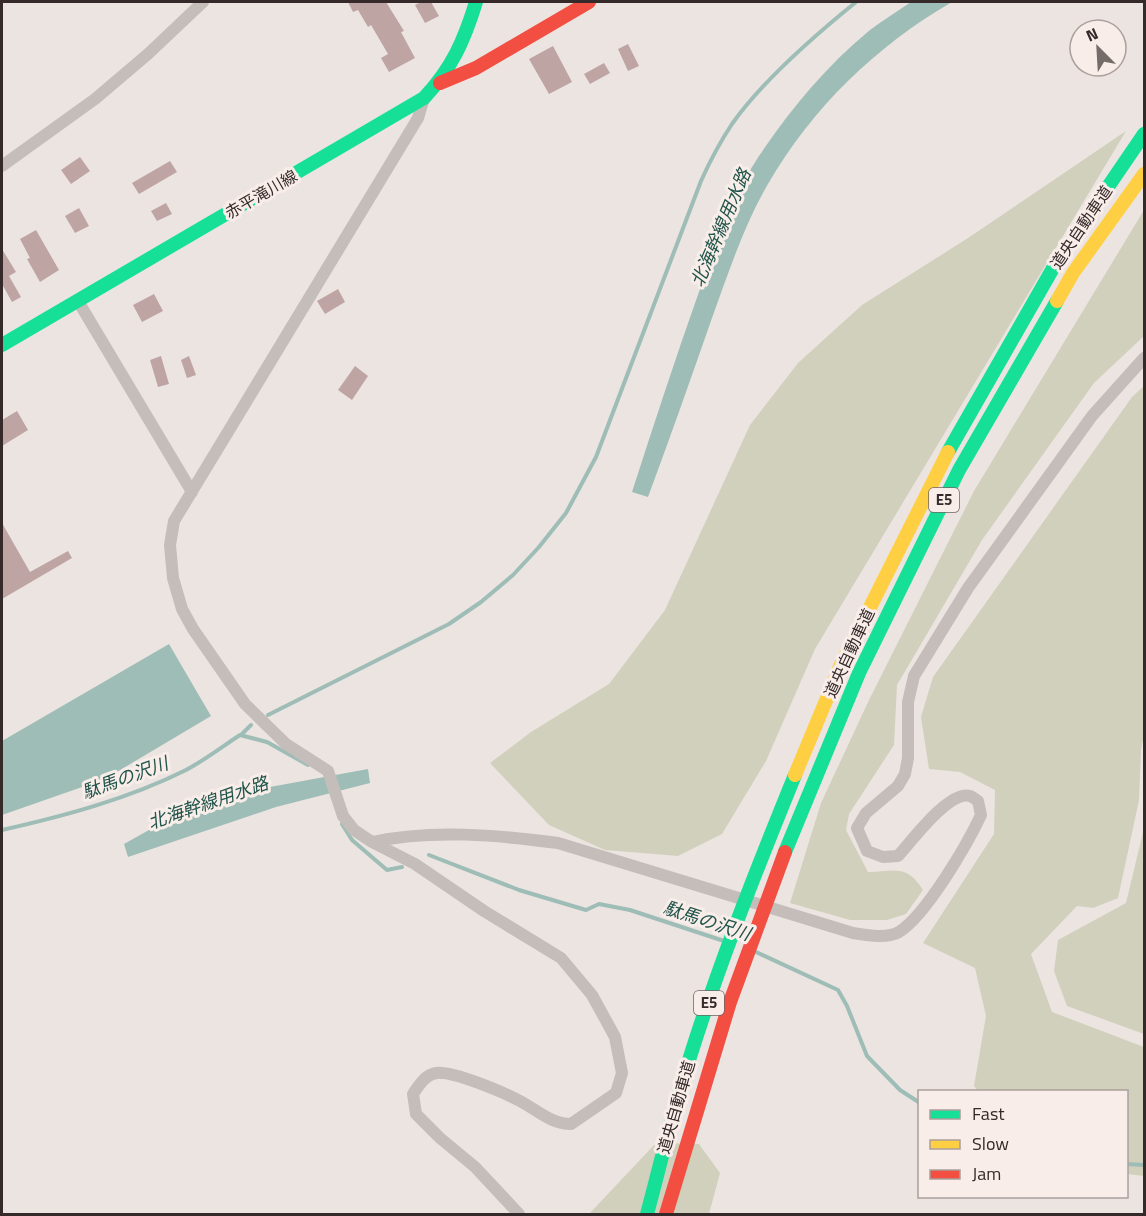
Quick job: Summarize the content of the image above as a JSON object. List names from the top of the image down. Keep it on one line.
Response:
{"streets":{"main road":["赤平滝川線","道央自動車道","E5"]},"water":["北海幹線用水路","駄馬の沢川"],"legend":["Fast","Slow","Jam"],"north":"top left"}
